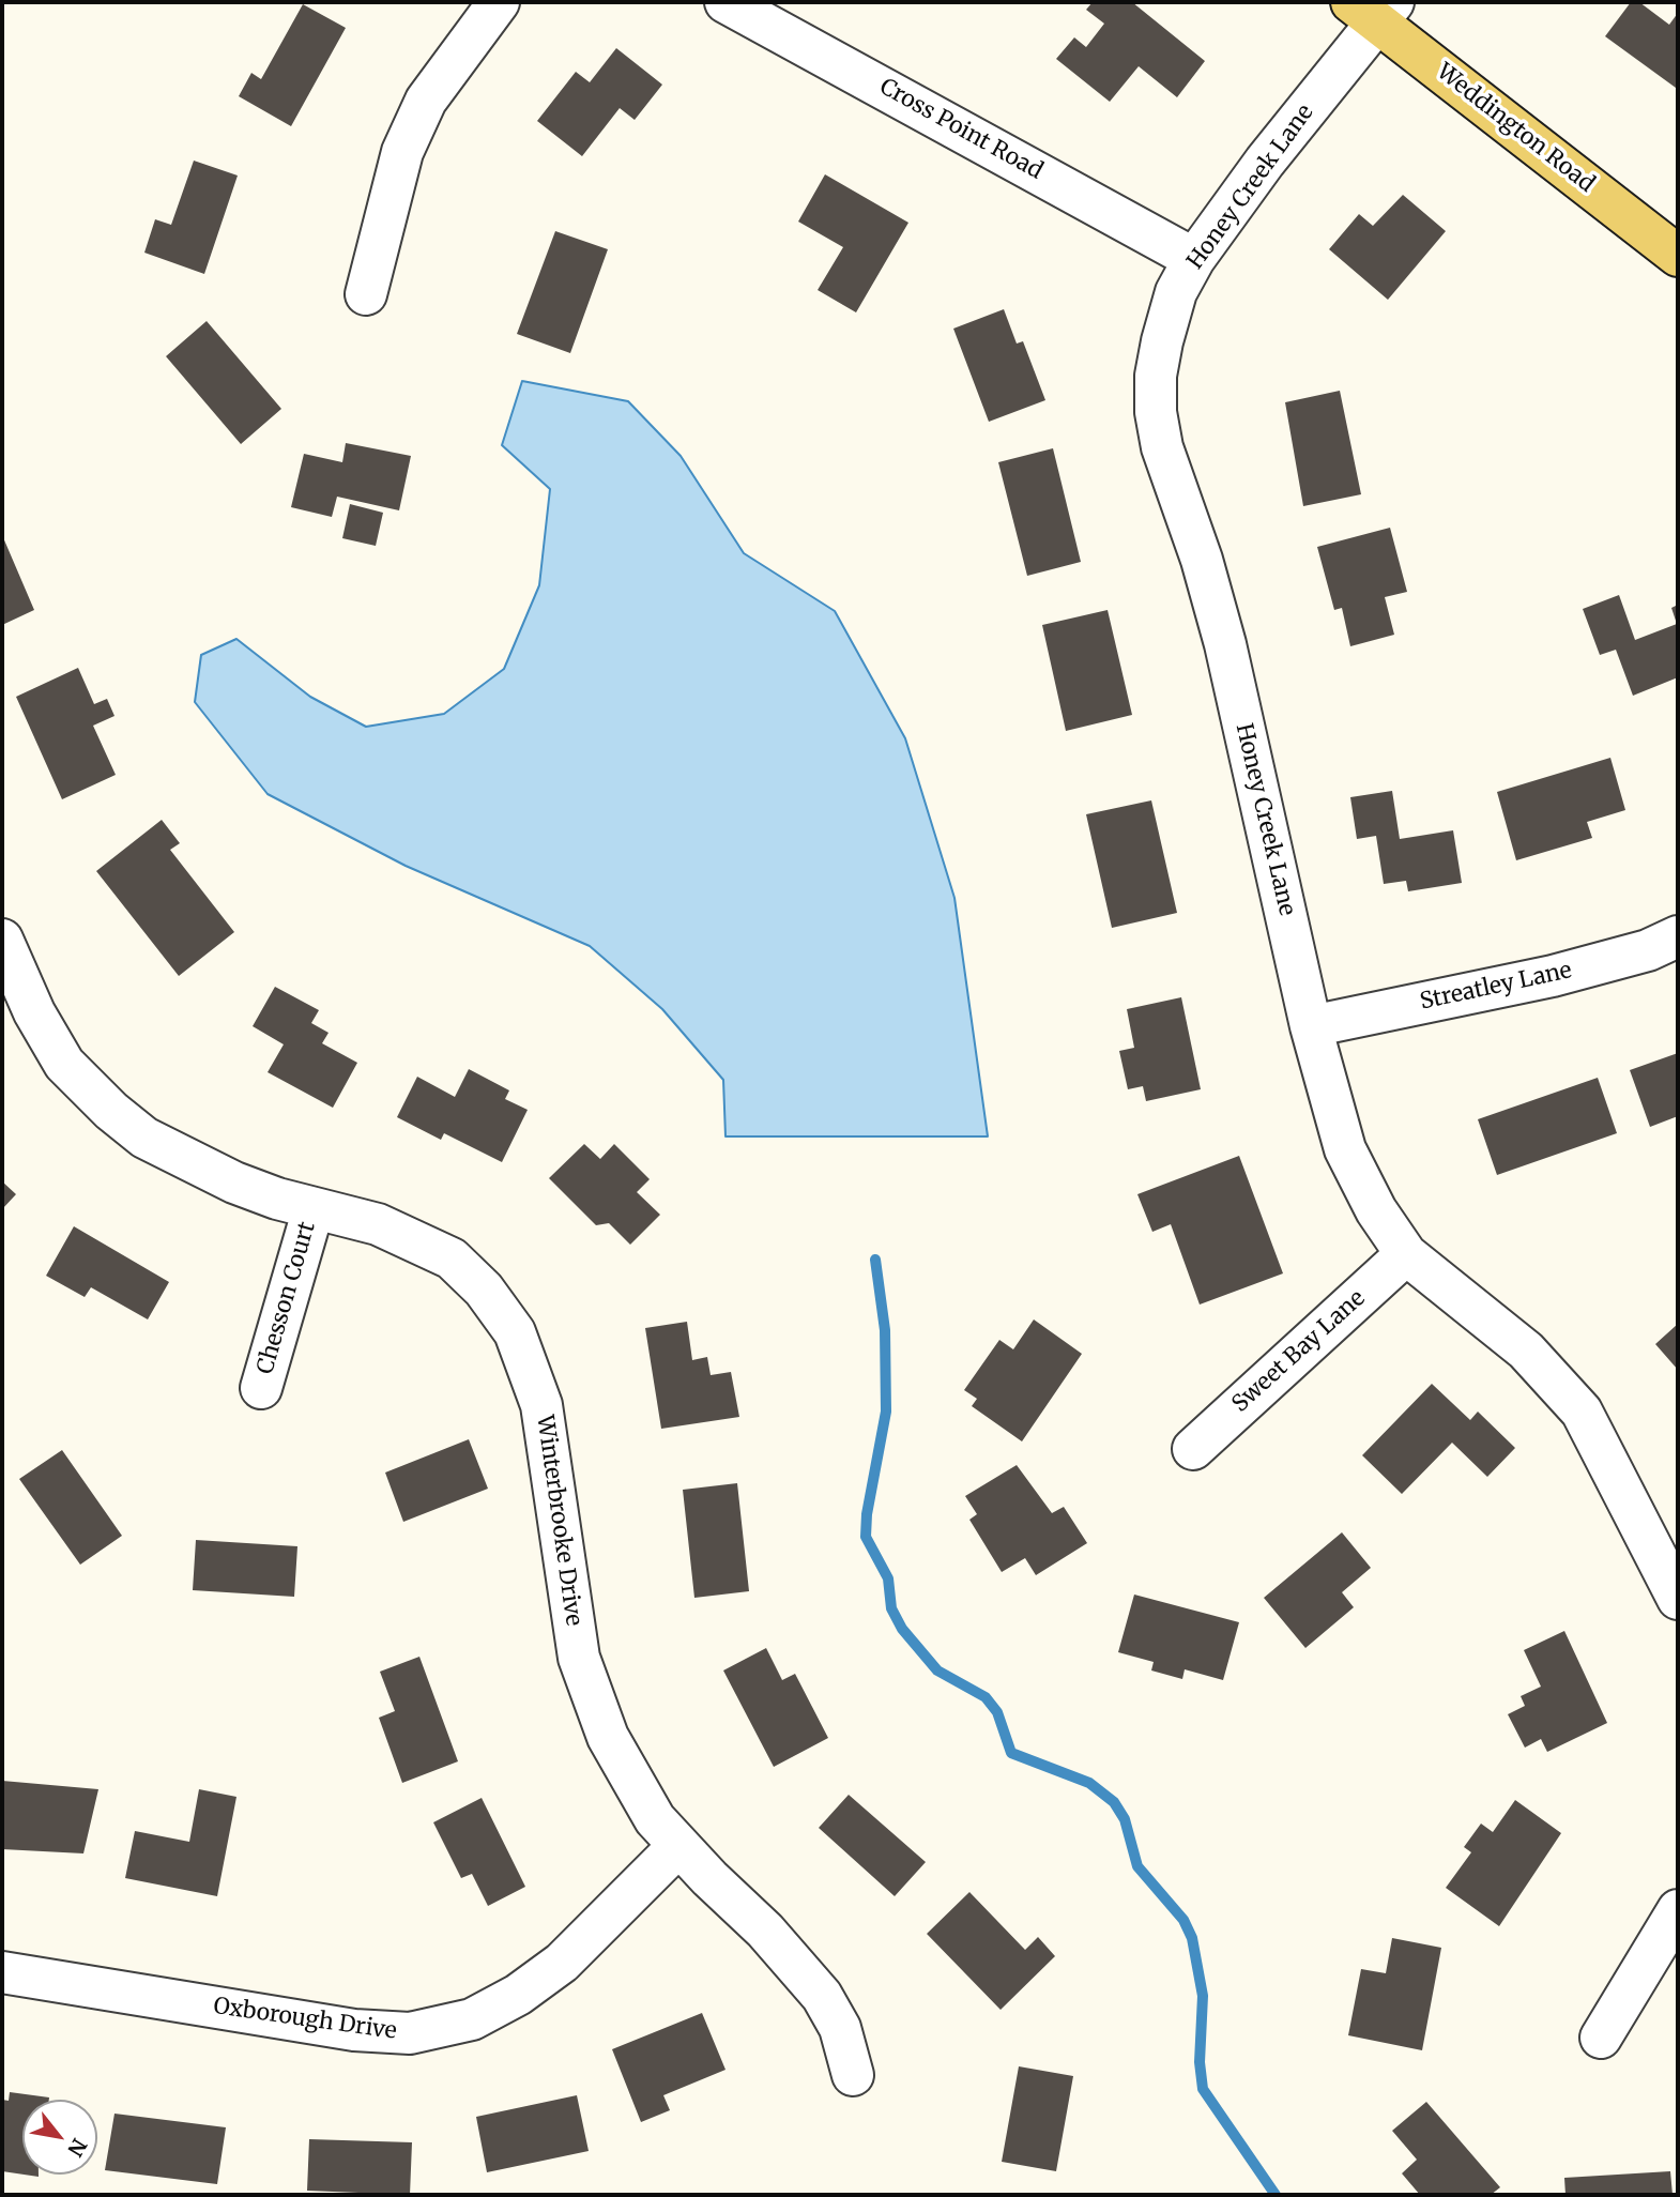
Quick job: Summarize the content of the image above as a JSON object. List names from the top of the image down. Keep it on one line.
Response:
{"streets":{"main road":["Weddington Road"],"street":["Cross Point Road","Honey Creek Lane","Streatley Lane","Chesson Court","Sweet Bay Lane","Winterbrooke Drive","Oxborough Drive"]},"crossings":[["Weddington Road","Honey Creek Lane"],["Cross Point Road","Honey Creek Lane"],["Honey Creek Lane","Streatley Lane"],["Honey Creek Lane","Sweet Bay Lane"],["Chesson Court","Winterbrooke Drive"],["Winterbrooke Drive","Oxborough Drive"]],"north":"bottom right"}
